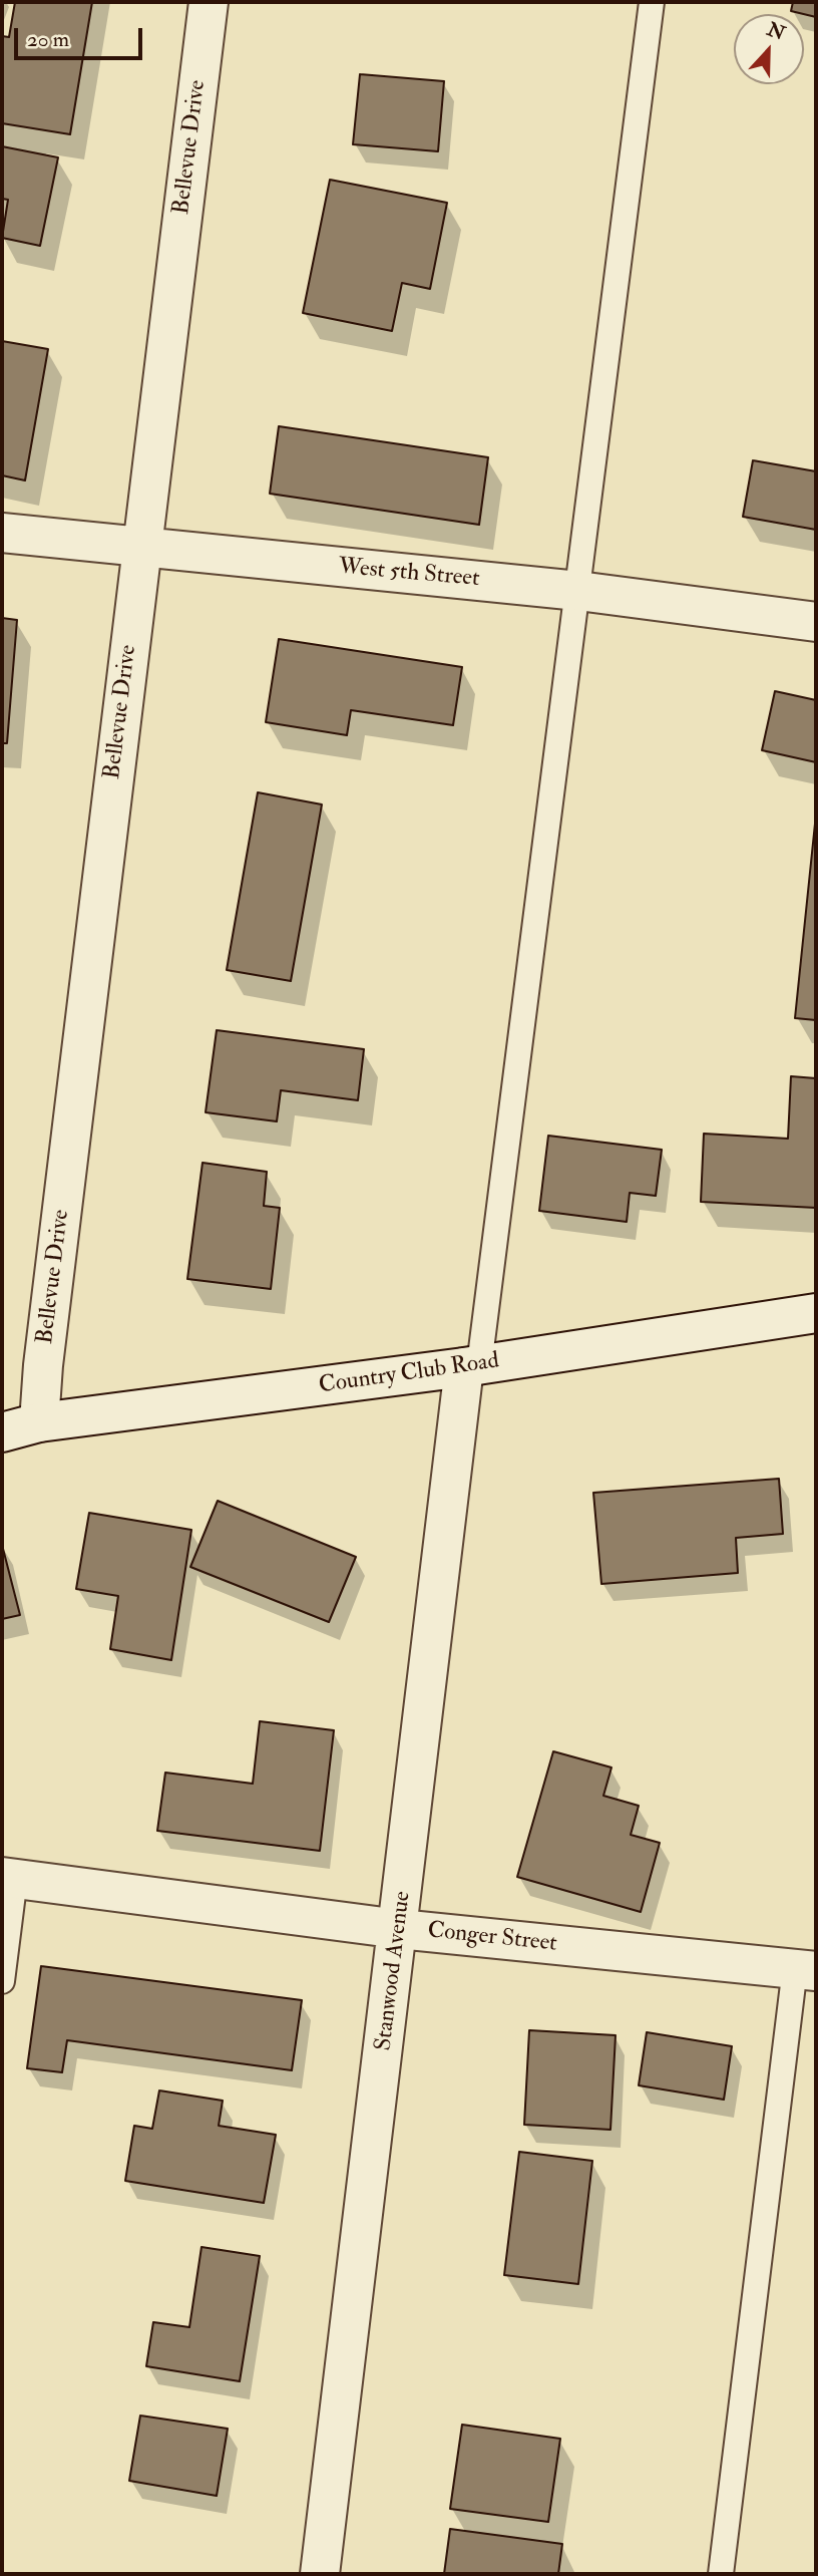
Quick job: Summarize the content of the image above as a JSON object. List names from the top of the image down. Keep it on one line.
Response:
{"streets":{"street":["Bellevue Drive","West 5th Street","Country Club Road","Conger Street","Stanwood Avenue"]},"crossings":[["Bellevue Drive","West 5th Street"],["Bellevue Drive","Country Club Road"],["Country Club Road","Stanwood Avenue"],["Conger Street","Stanwood Avenue"]],"scale_bar":"20 m","north":"top"}
